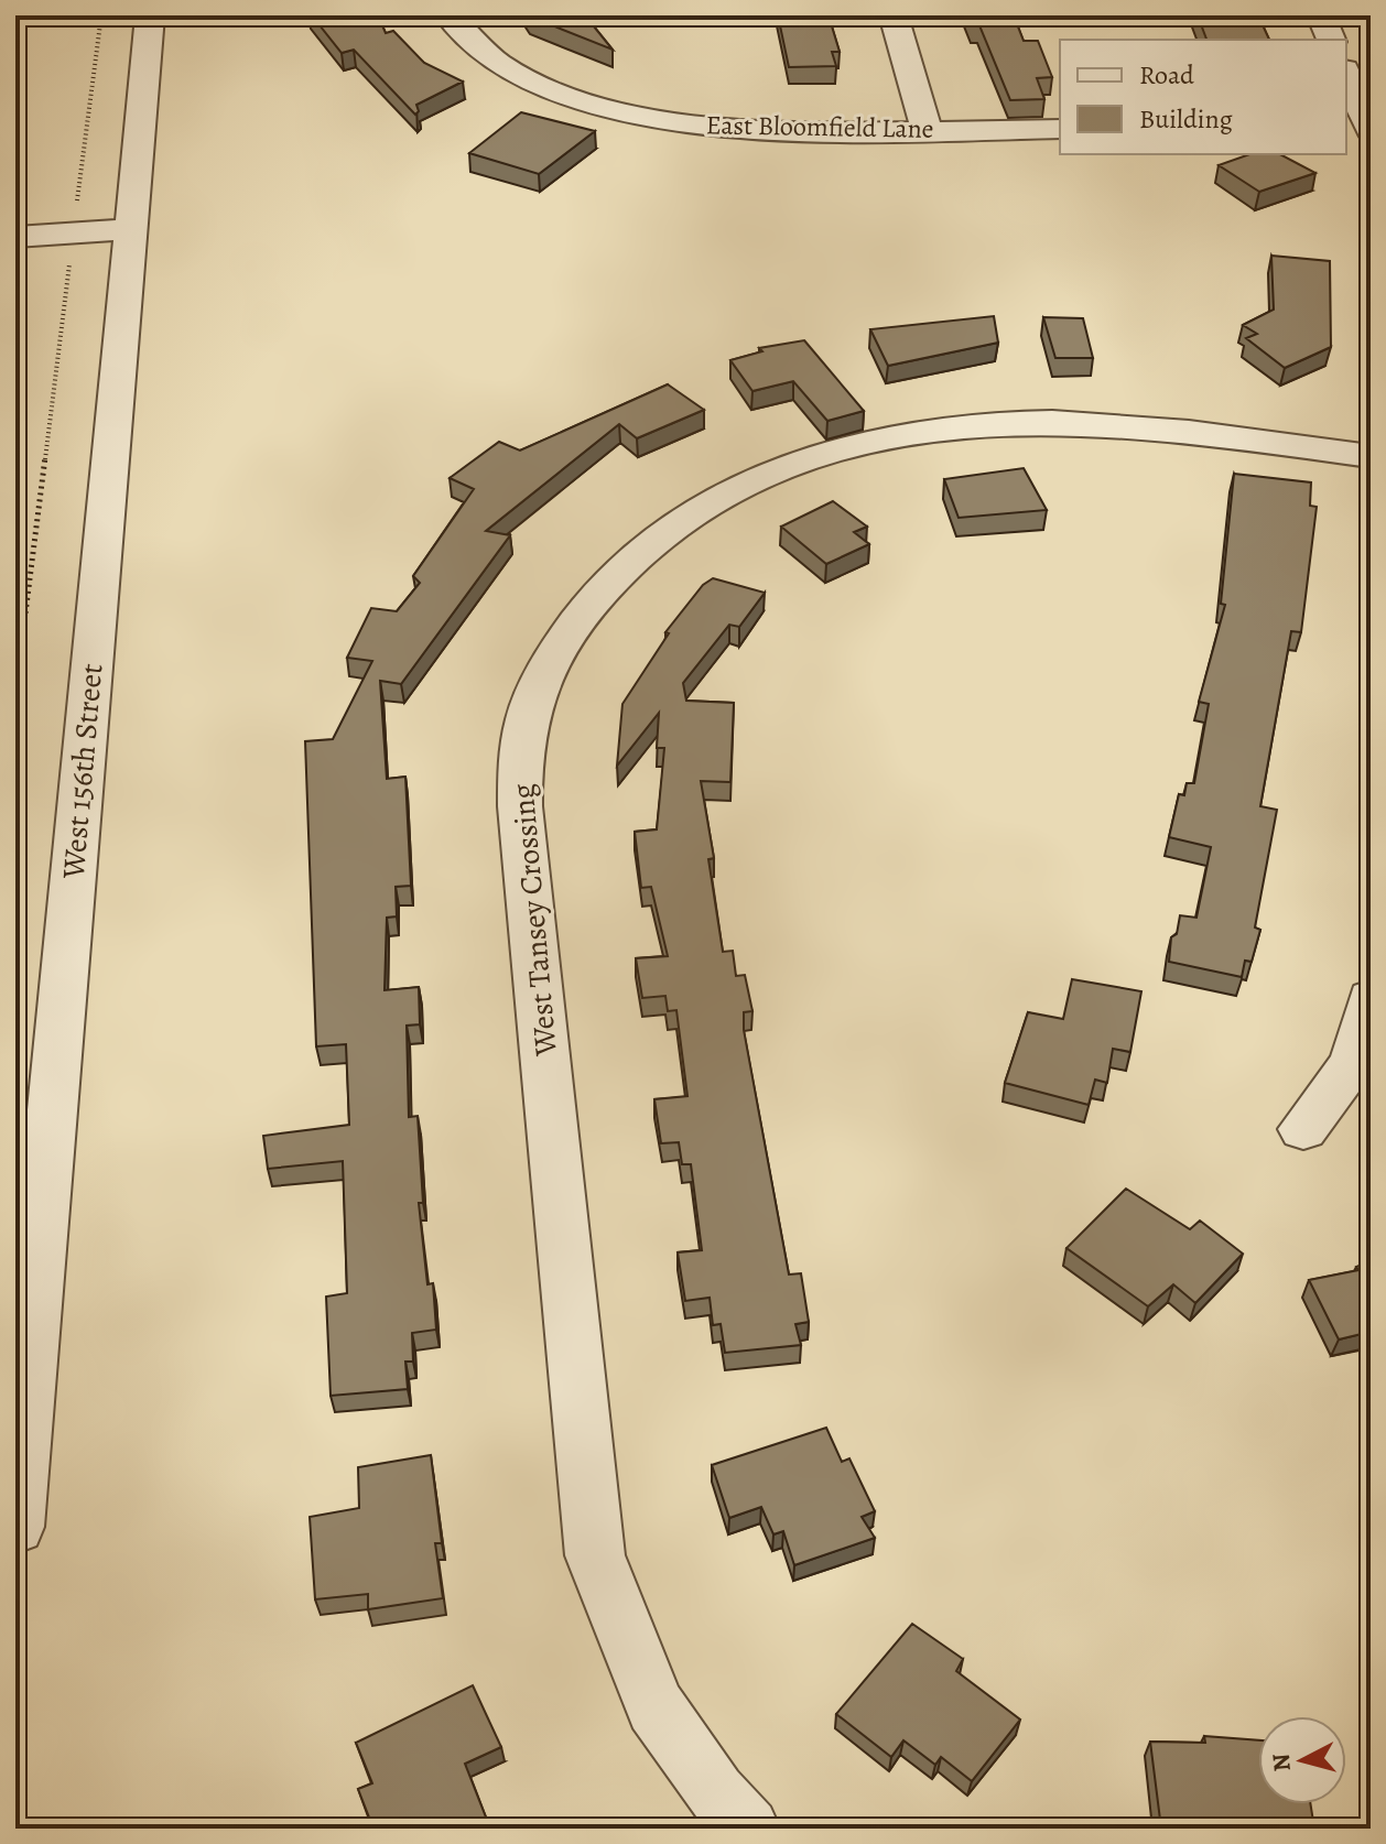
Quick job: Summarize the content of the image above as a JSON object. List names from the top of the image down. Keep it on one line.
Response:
{"streets":{"street":["East Bloomfield Lane","West 156th Street","West Tansey Crossing"]},"legend":["Road","Building"],"north":"left"}
